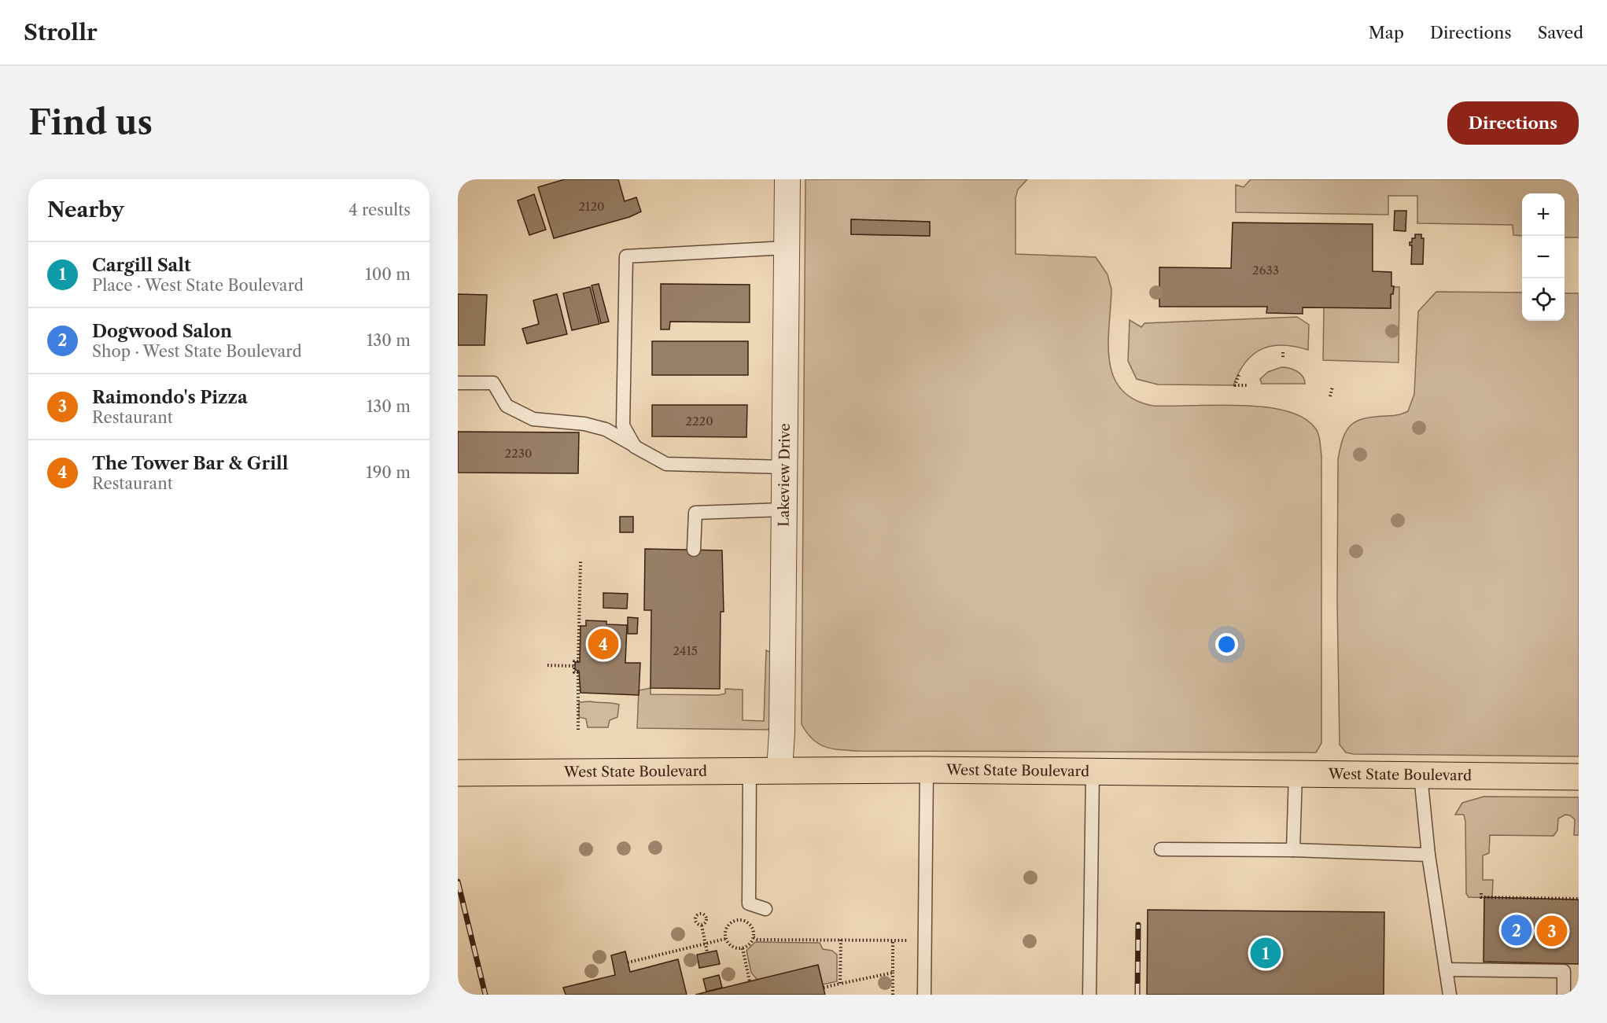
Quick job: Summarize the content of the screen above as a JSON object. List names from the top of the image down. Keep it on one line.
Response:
{"streets":{"main road":["West State Boulevard"],"street":["Lakeview Drive"]},"crossings":[["Lakeview Drive","West State Boulevard"]],"house_numbers":["2120","2633","2220","2230","2415"],"page":{"header":"Strollr","nav":["Map","Directions","Saved"],"buttons":"Directions","title":"Find us","heading":["Nearby","4 results"],"map_buttons":["+","−"],"list":[{"mark":"1","name":"Cargill Salt","note":"Place · West State Boulevard","value":"100 m"},{"mark":"2","name":"Dogwood Salon","note":"Shop · West State Boulevard","value":"130 m"},{"mark":"3","name":"Raimondo's Pizza","note":"Restaurant","value":"130 m"},{"mark":"4","name":"The Tower Bar & Grill","note":"Restaurant","value":"190 m"}],"pins":["4","2","3","1"]}}
